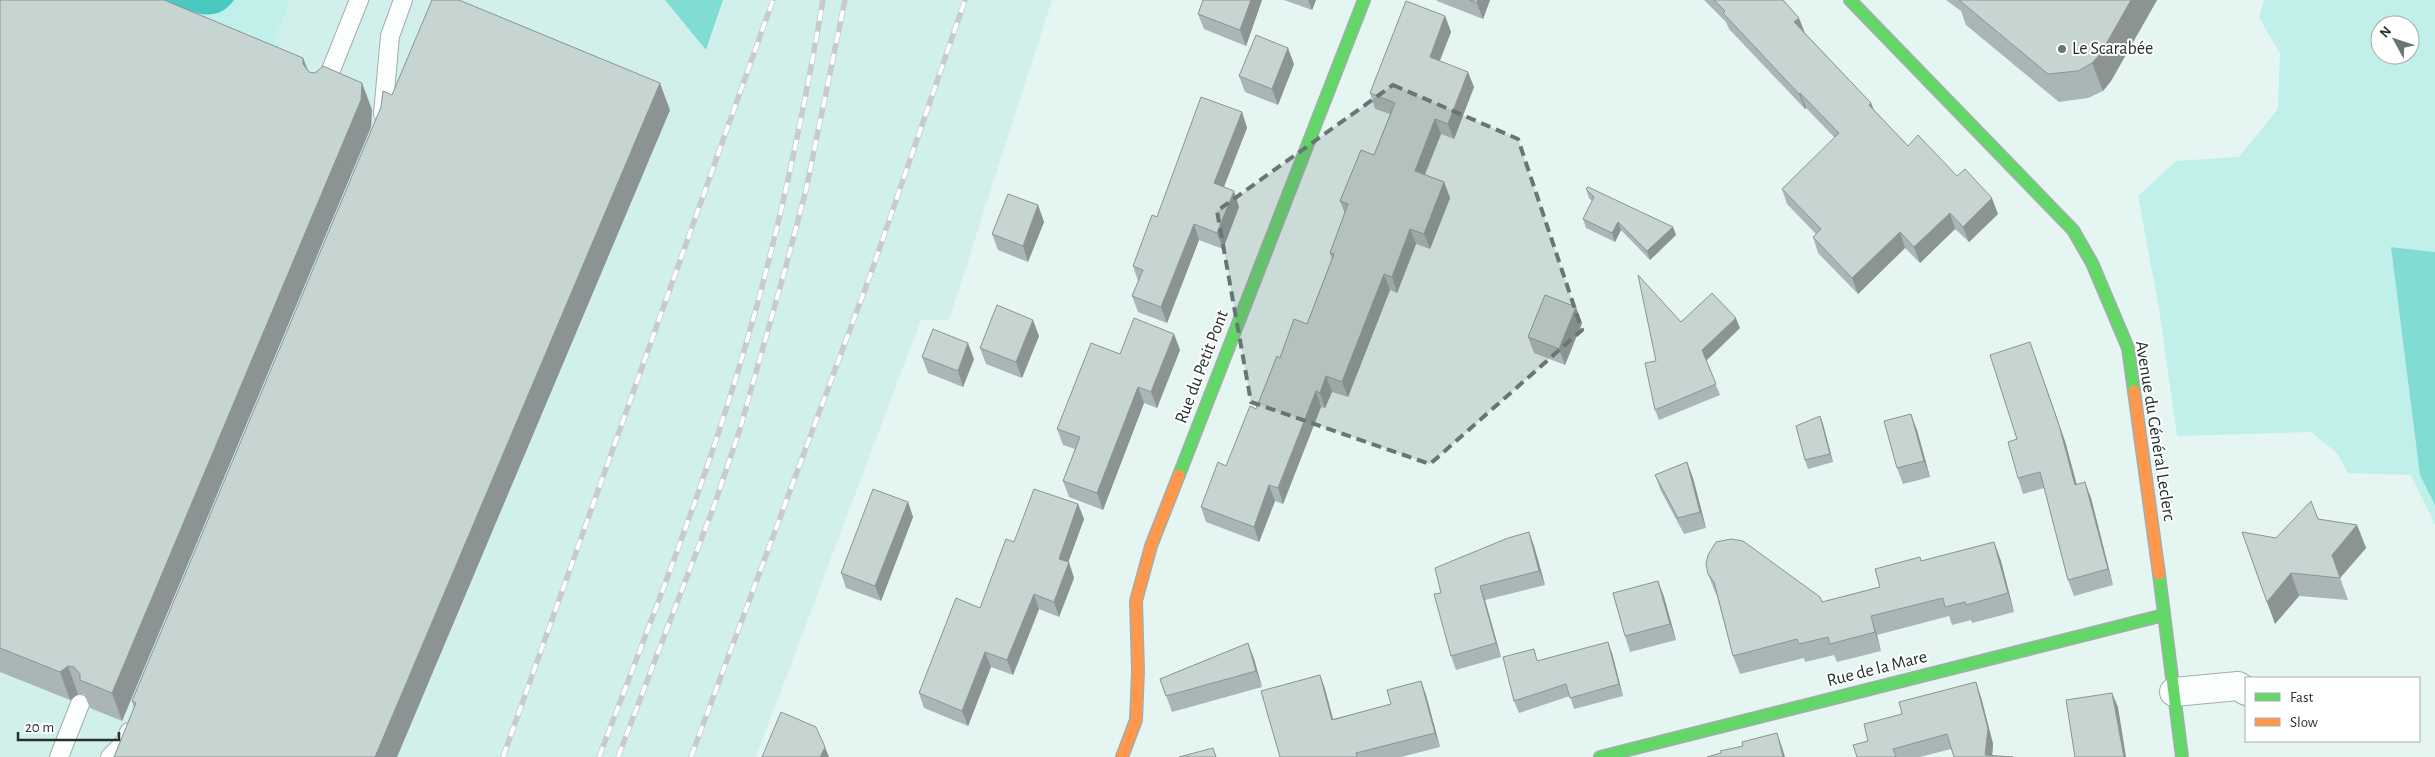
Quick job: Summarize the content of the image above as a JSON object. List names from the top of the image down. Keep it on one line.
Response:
{"streets":{"street":["Rue du Petit Pont","Avenue du Général Leclerc","Rue de la Mare"]},"crossings":[["Avenue du Général Leclerc","Rue de la Mare"]],"places":["Le Scarabée"],"legend":["Fast","Slow"],"scale_bar":"20 m","north":"top left"}
